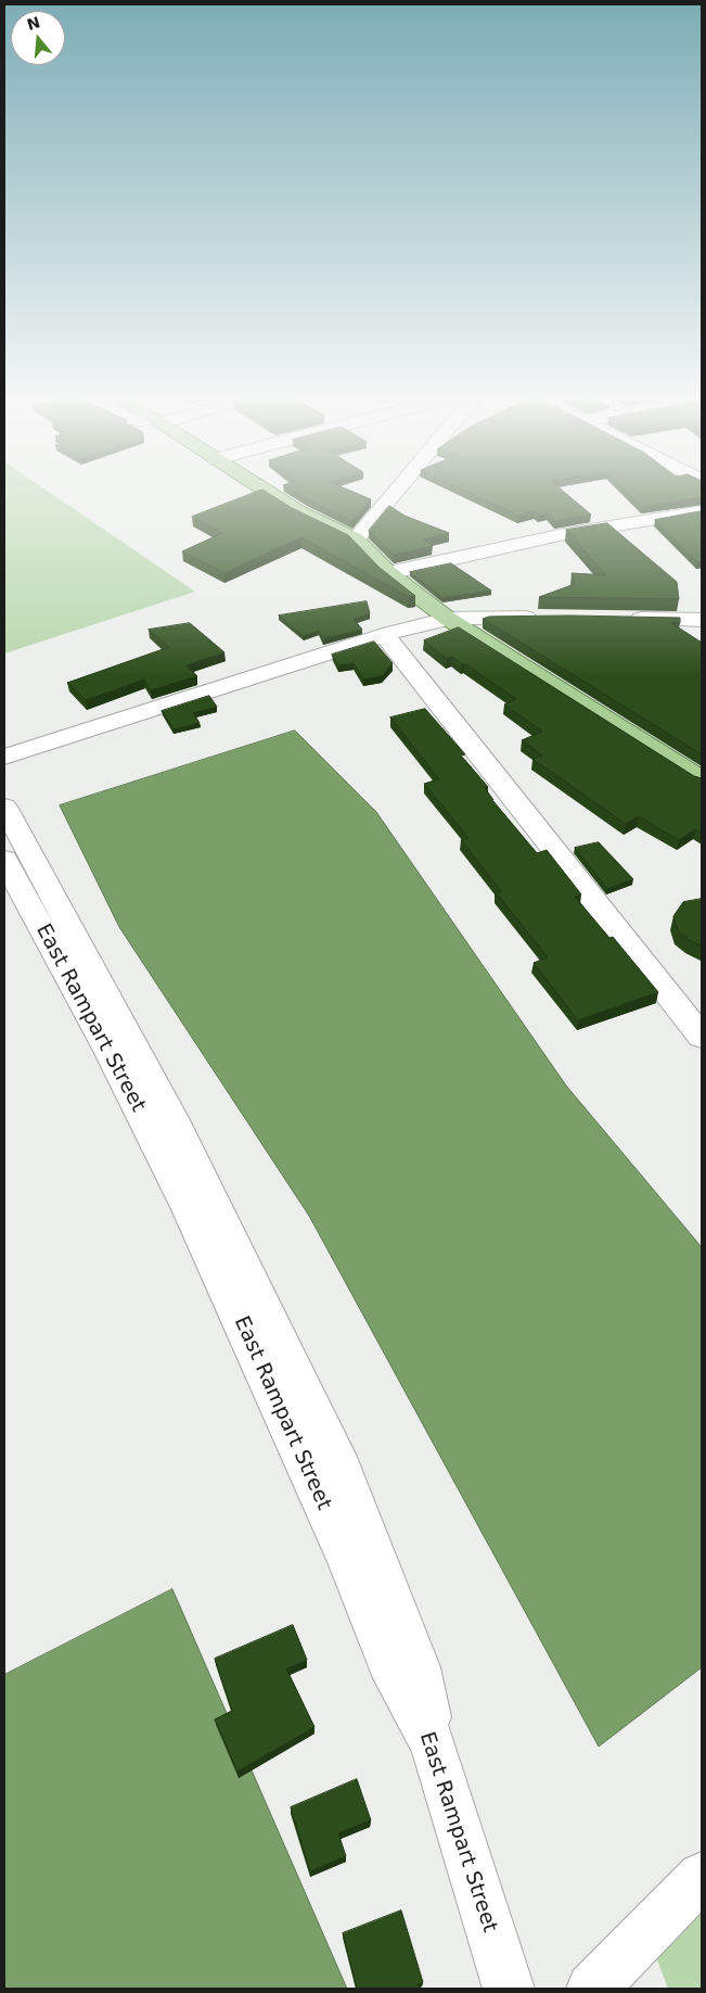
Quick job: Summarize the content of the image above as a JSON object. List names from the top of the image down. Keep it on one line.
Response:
{"streets":{"street":["East Rampart Street"]},"north":"top"}
